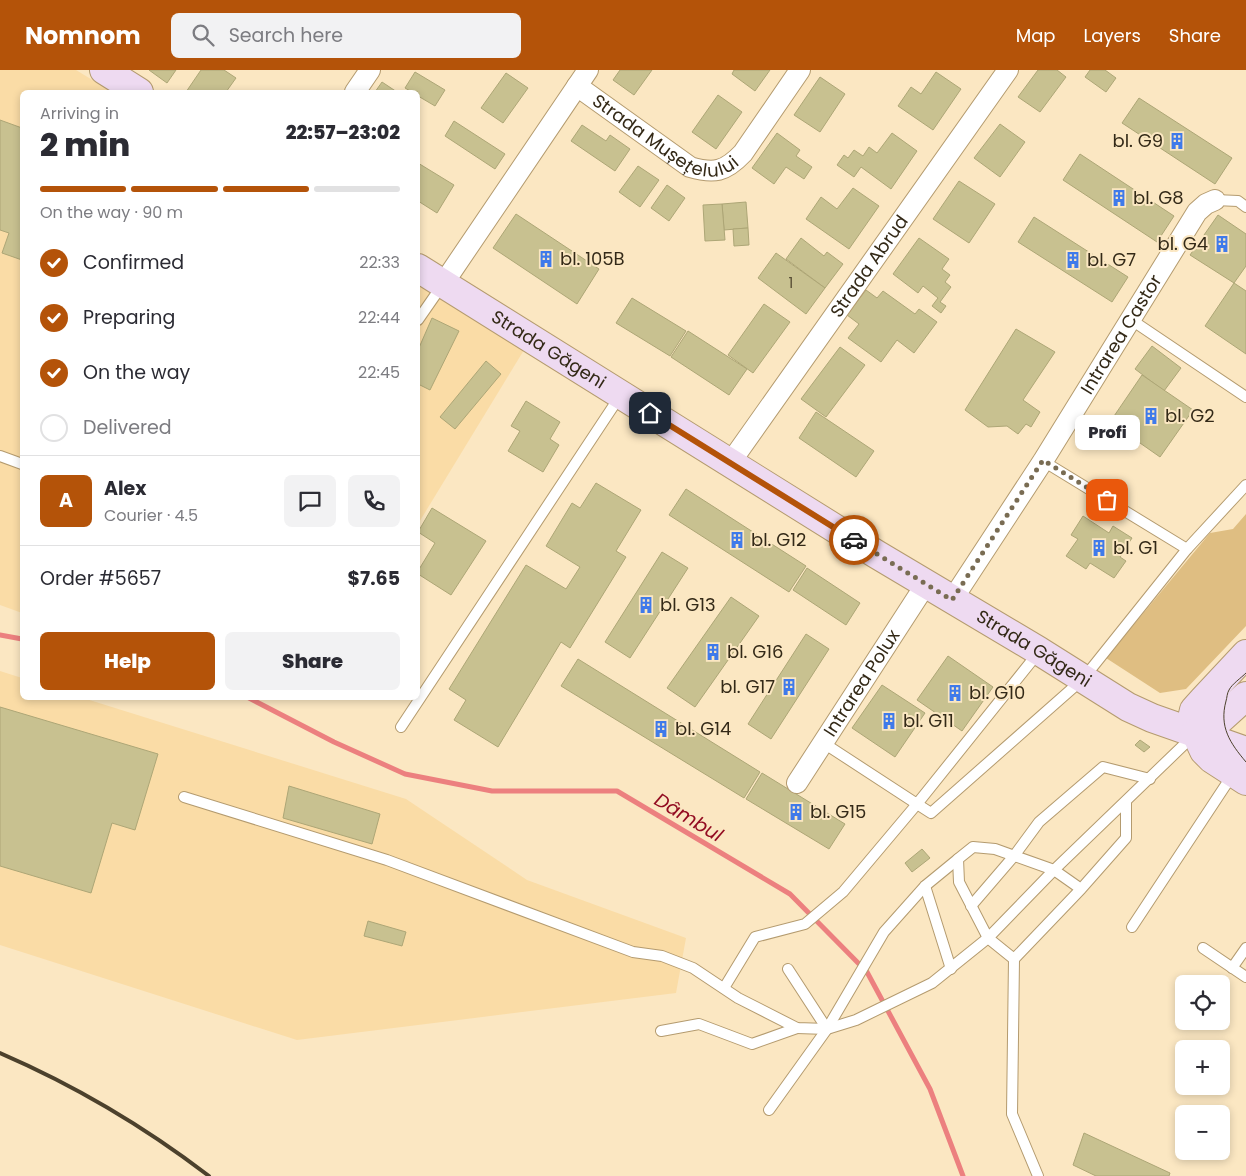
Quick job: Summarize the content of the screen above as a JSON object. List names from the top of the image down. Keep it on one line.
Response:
{"streets":{"main road":["Strada Găgeni"],"street":["Strada Mușețelului","Strada Abrud","Intrarea Castor","Intrarea Polux"]},"crossings":[["Strada Abrud","Strada Găgeni"],["Intrarea Castor","Strada Găgeni"],["Strada Găgeni","Intrarea Polux"]],"water":["Dâmbul"],"places":{"building":["bl. G9","bl. G8","bl. G4","bl. 105B","bl. G7","bl. G2","bl. G12","bl. G1","bl. G13","bl. G16","bl. G17","bl. G10","bl. G11","bl. G14","bl. G15"],"other":["Profi"]},"house_numbers":["1"],"page":{"header":"Nomnom","search":"Search here","nav":["Map","Layers","Share"],"heading":["2 min","Arriving in","22:57–23:02"],"panel":["Alex","Courier · 4.5","Order #5657","$7.65"],"bar":"On the way · 90 m","list":[["Confirmed","22:33"],["Preparing","22:44"],["On the way","22:45"],"Delivered"],"bubble":"Profi","round":"A","buttons":["Help","Share"],"map_buttons":["+","−"]}}
